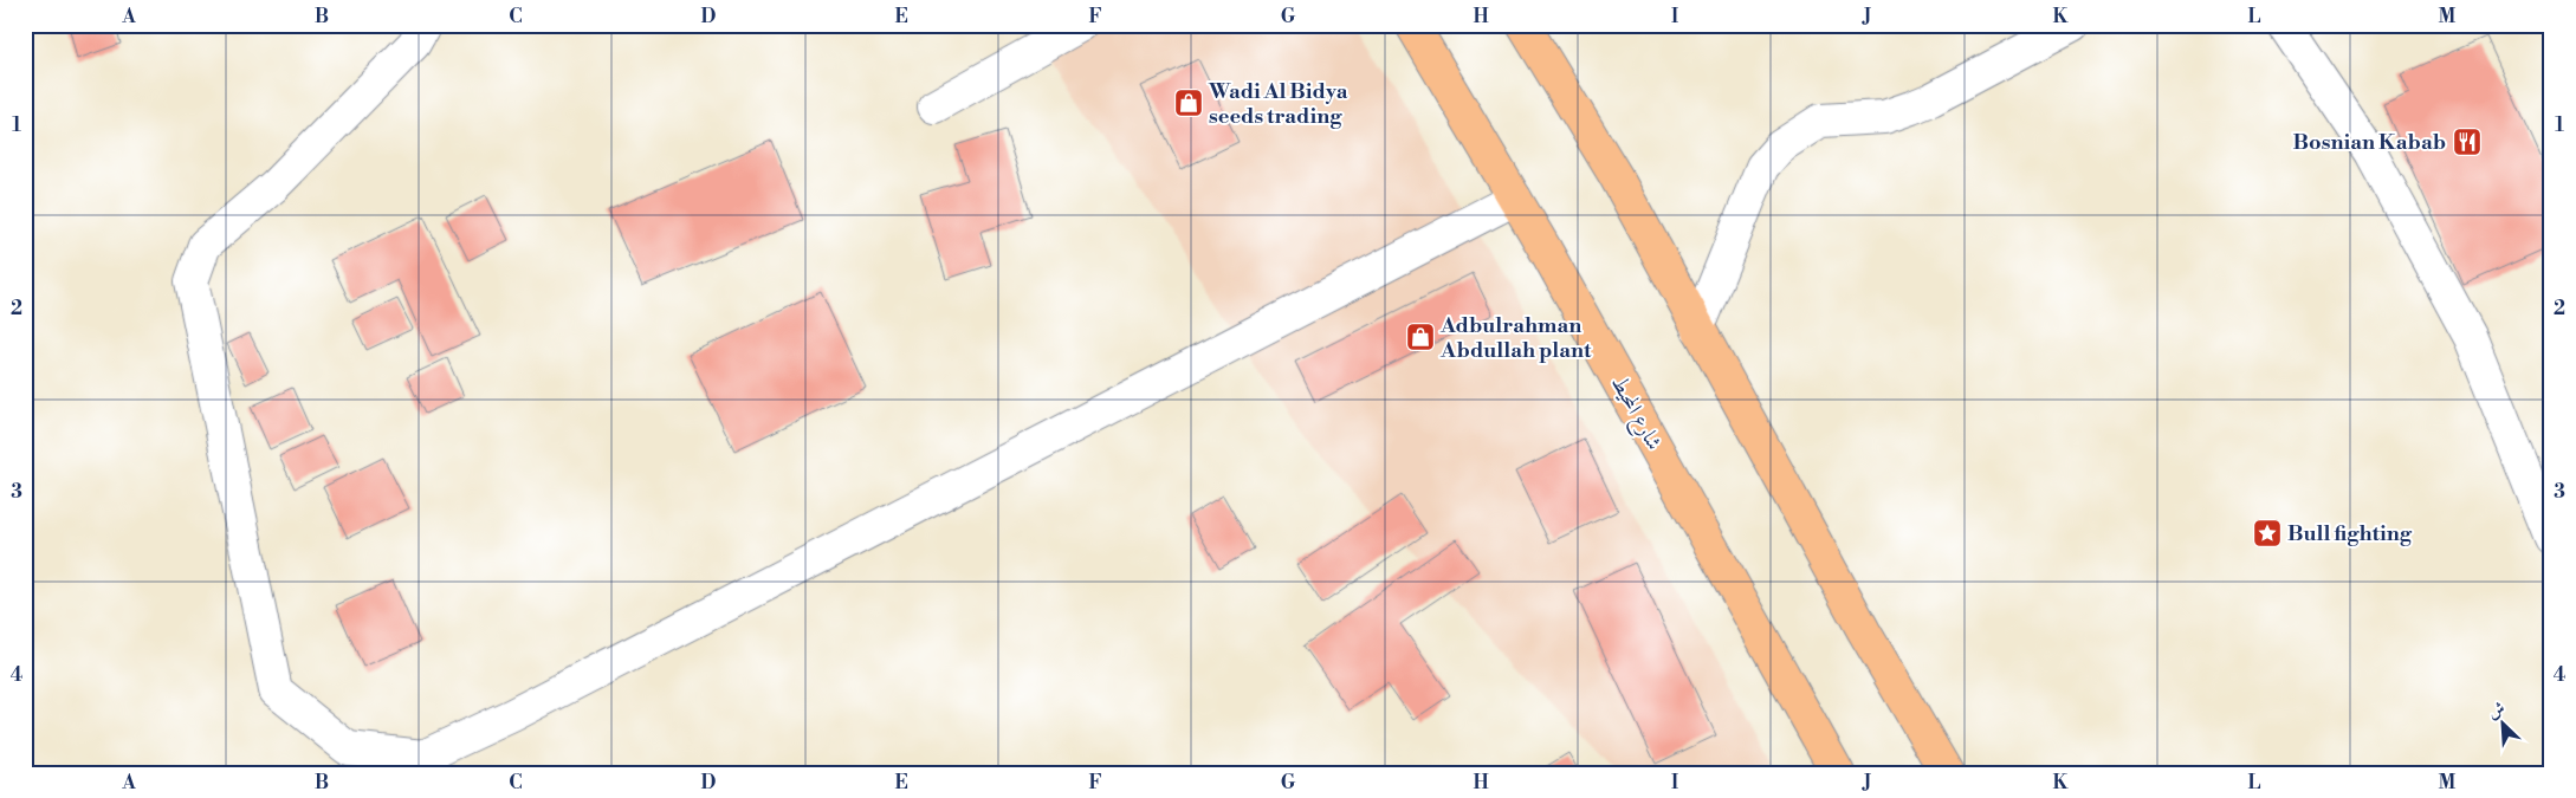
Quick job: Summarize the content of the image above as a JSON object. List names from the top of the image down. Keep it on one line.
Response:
{"streets":{"highway":["شارع المحيط"]},"places":{"shop":["Wadi Al Bidya seeds trading","Adbulrahman Abdullah plant"],"restaurant":["Bosnian Kabab"],"place":["Bull fighting"]},"north":"top left","grid":{"columns":["A","B","C","D","E","F","G","H","I","J","K","L","M"],"rows":["1","2","3","4"]}}
